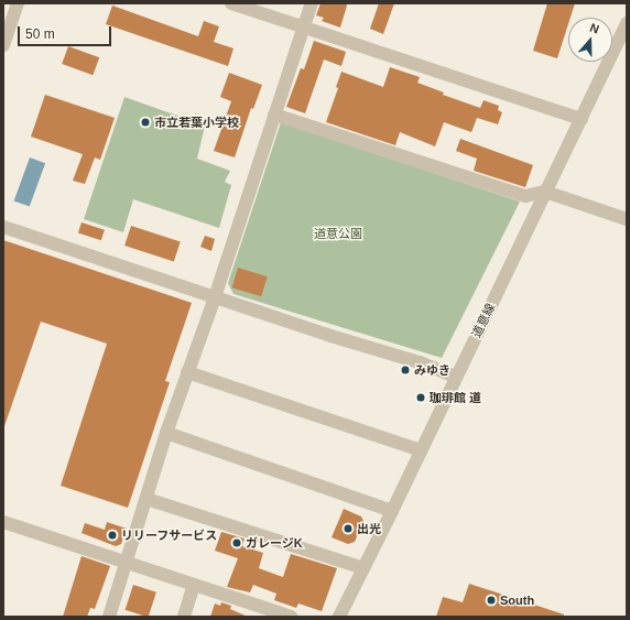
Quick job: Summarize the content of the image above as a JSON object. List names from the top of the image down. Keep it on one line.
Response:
{"streets":{"street":["道意線"]},"parks":["道意公園"],"places":["市立若葉小学校","みゆき","珈琲館 道","出光","リリーフサービス","ガレージK","South"],"scale_bar":"50 m","north":"top"}
